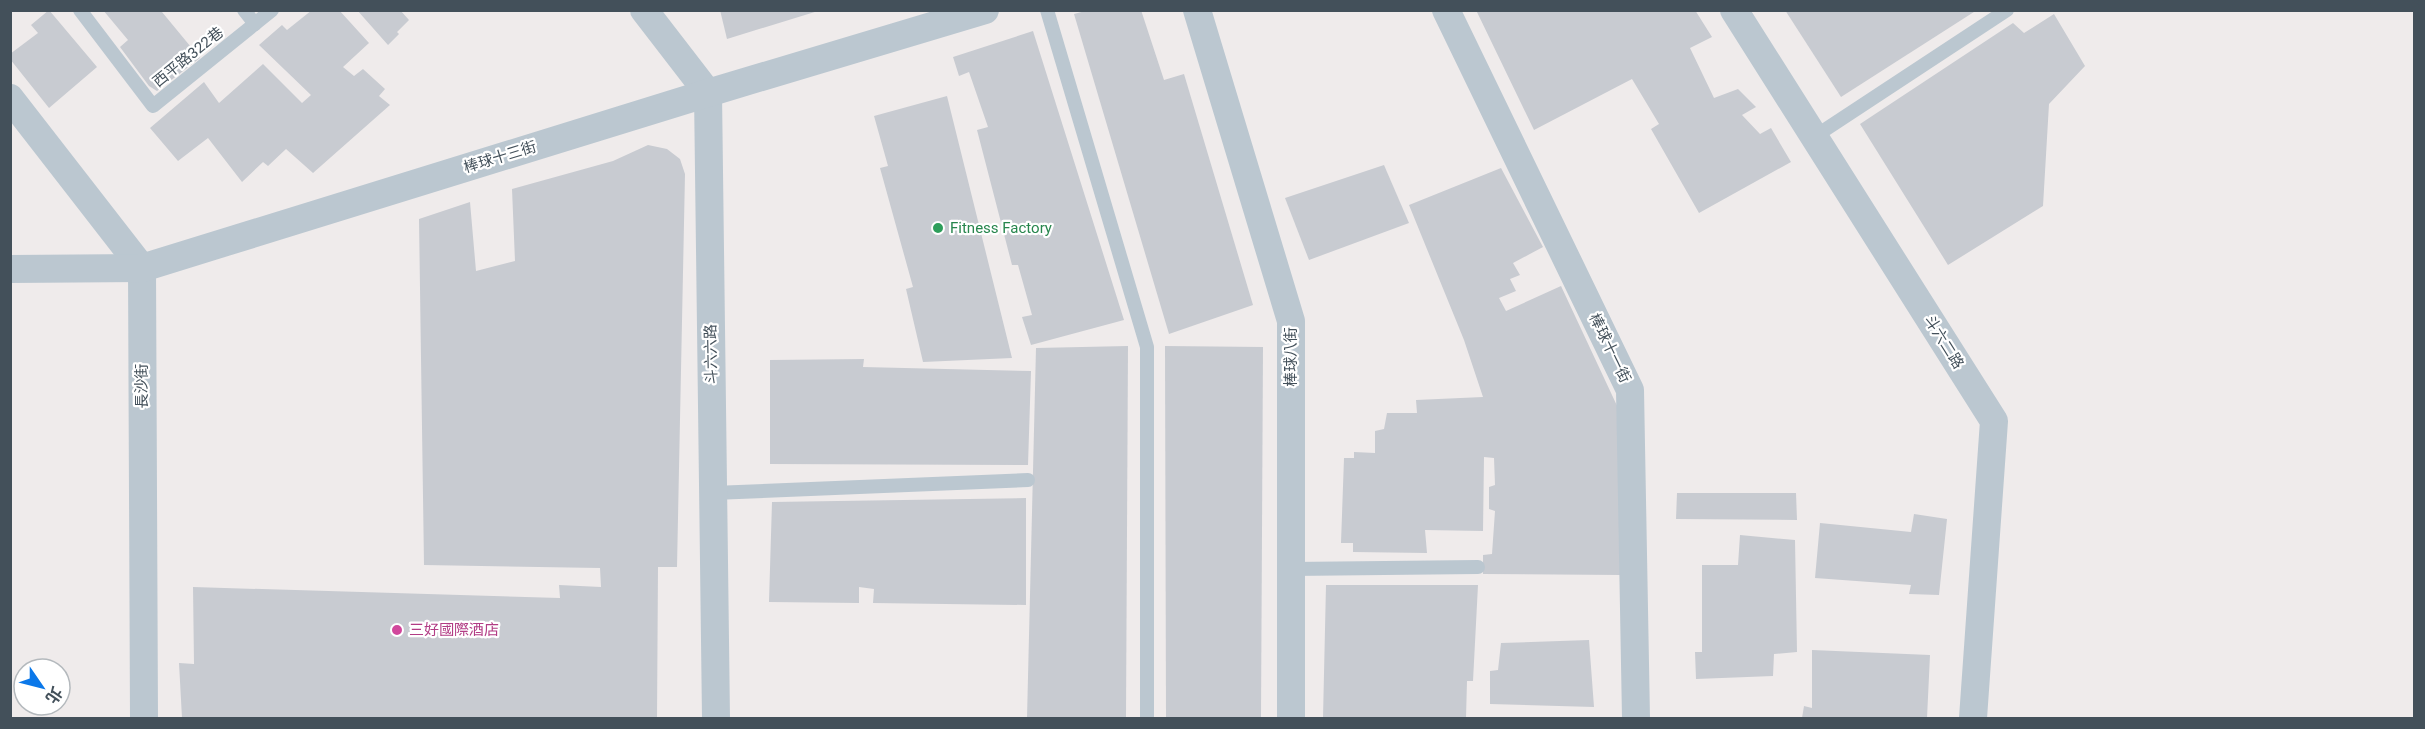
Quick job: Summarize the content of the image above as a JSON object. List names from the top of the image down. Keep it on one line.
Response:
{"streets":{"street":["棒球十三街","斗六二路","棒球十一街","斗六六路","棒球八街","長沙街"],"lane":["西平路322巷"]},"crossings":[["棒球十三街","斗六六路"],["棒球十三街","長沙街"]],"places":["Fitness Factory","三好國際酒店"],"north":"bottom right"}
